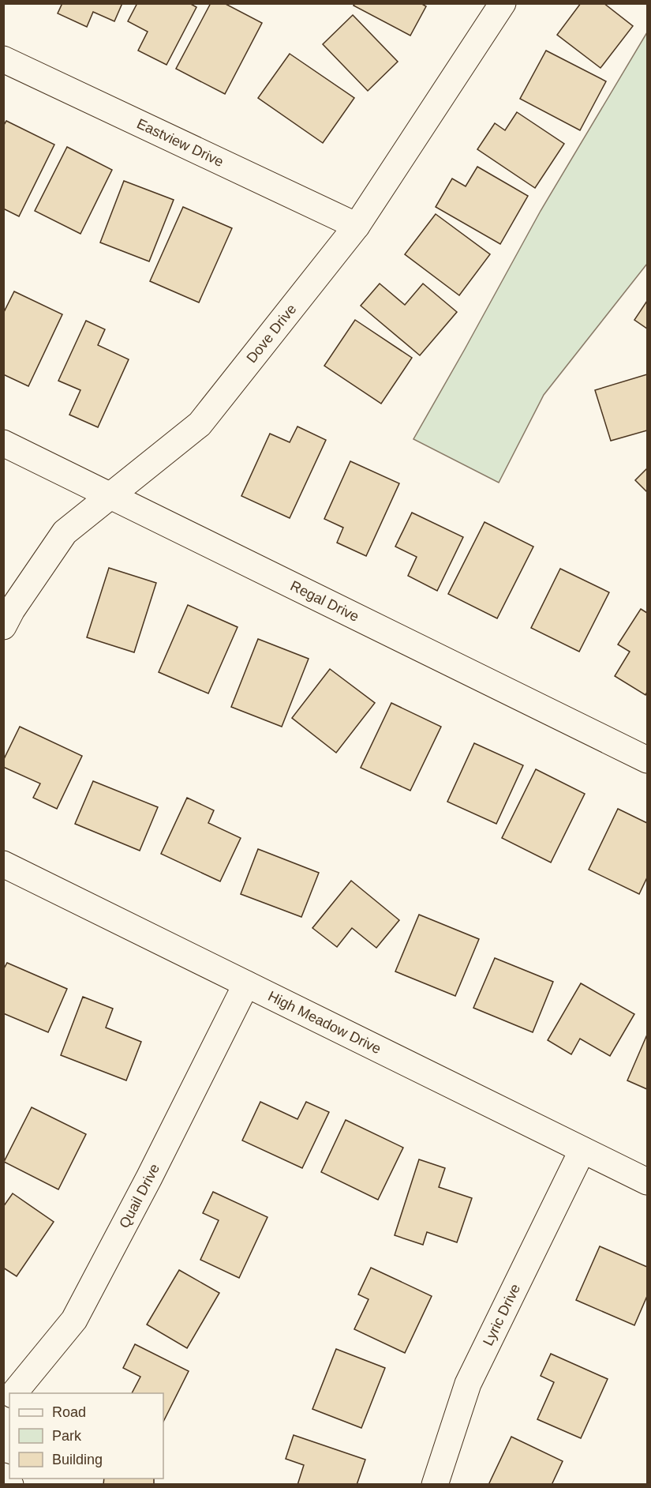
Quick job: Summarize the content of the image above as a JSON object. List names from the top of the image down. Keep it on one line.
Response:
{"streets":{"street":["Eastview Drive","Dove Drive","Regal Drive","High Meadow Drive","Quail Drive","Lyric Drive"]},"crossings":[["Eastview Drive","Dove Drive"],["Dove Drive","Regal Drive"],["High Meadow Drive","Quail Drive"],["High Meadow Drive","Lyric Drive"]],"legend":["Road","Park","Building"]}
